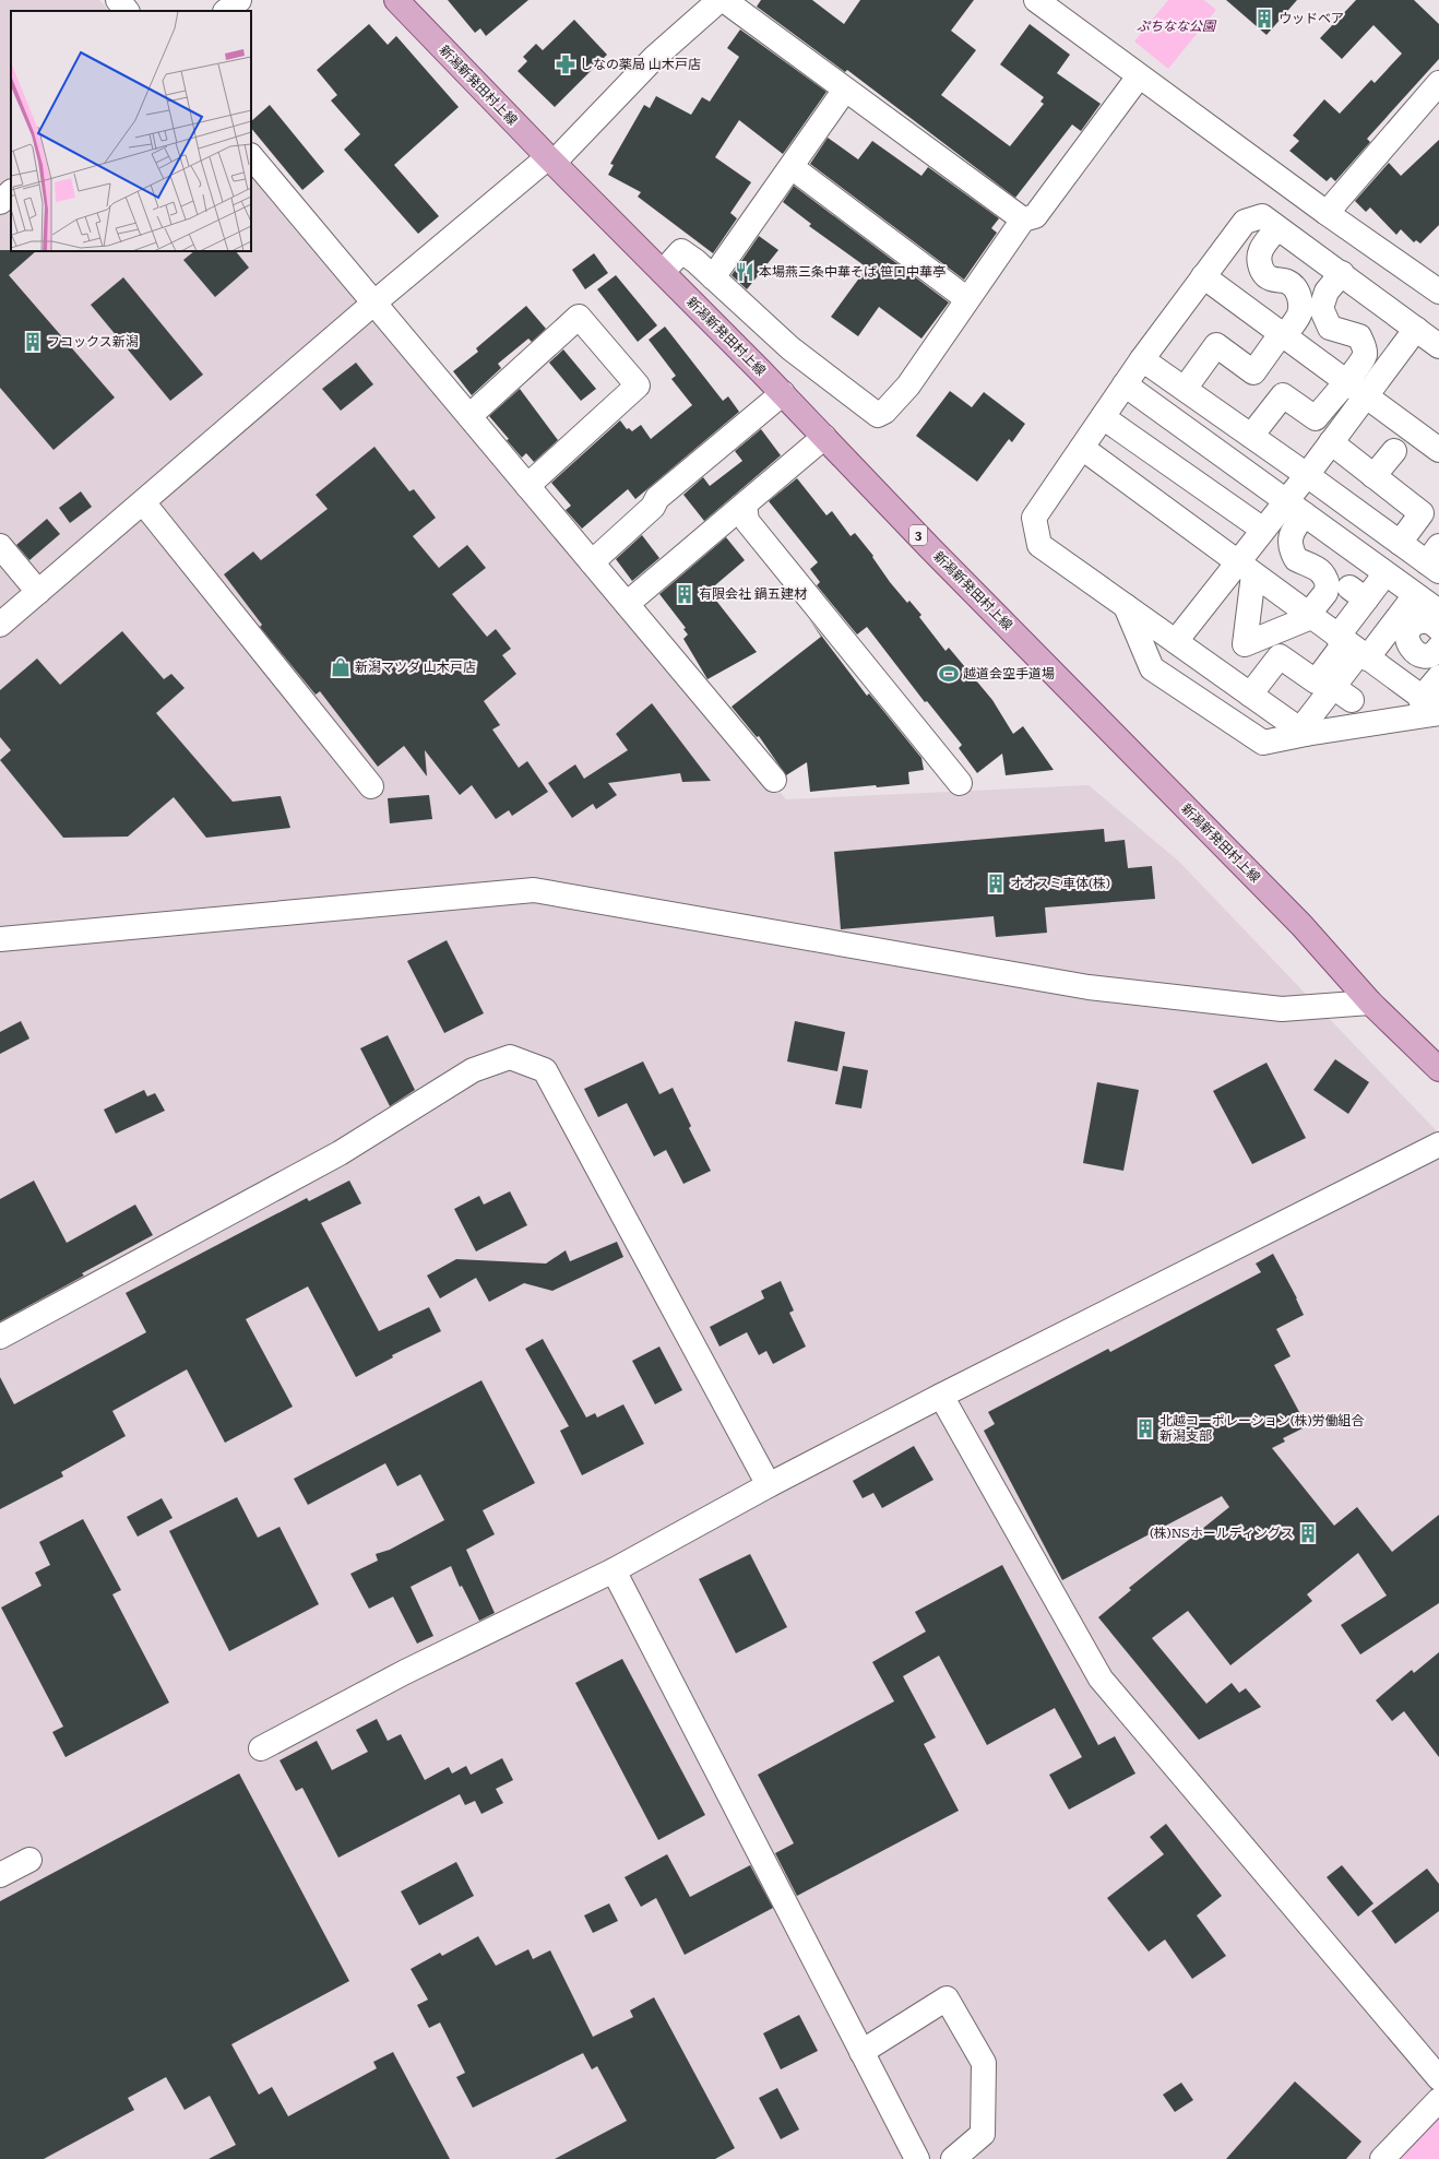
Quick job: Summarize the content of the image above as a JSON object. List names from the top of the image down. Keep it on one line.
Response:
{"streets":{"main road":["新潟新発田村上線","3"]},"parks":["ぷちなな公園"],"places":{"building":["ウッドベア","フコックス新潟","有限会社 鍋五建材","オオスミ車体(株)","北越コーポレーション(株)労働組合 新潟支部","(株)NSホールディングス"],"pharmacy":["しなの薬局 山木戸店"],"restaurant":["本場燕三条中華そば 笹口中華亭"],"shop":["新潟マツダ 山木戸店"],"sports":["越道会空手道場"]}}
